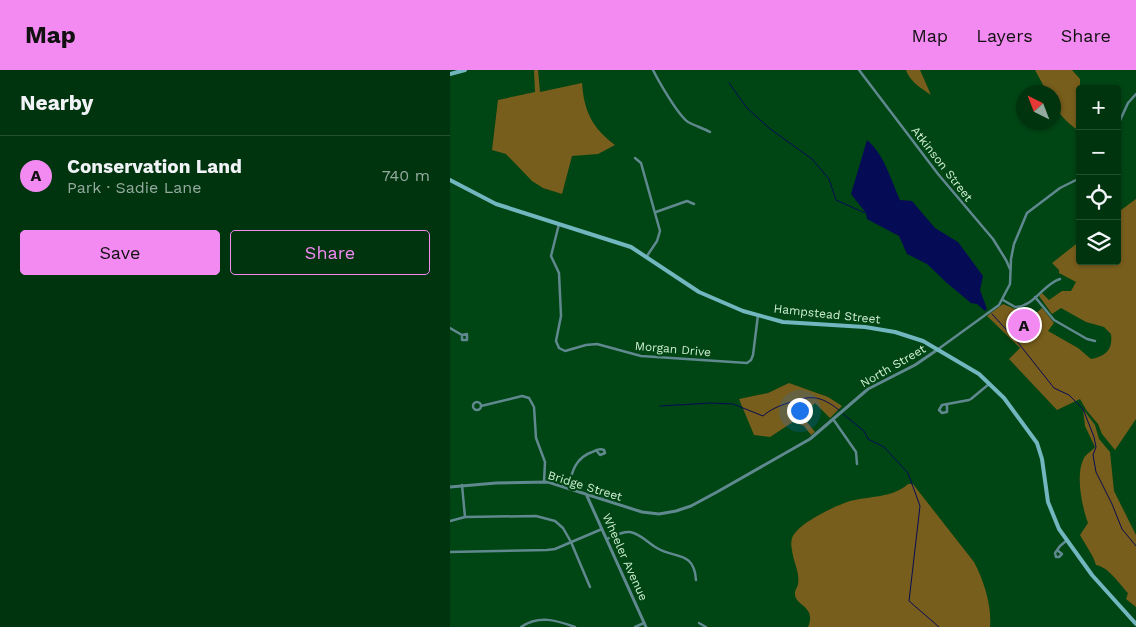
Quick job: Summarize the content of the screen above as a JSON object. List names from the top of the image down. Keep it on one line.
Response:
{"streets":{"main road":["Hampstead Street"],"street":["Atkinson Street","Morgan Drive","North Street","Bridge Street","Wheeler Avenue"]},"crossings":[["Atkinson Street","North Street"],["Hampstead Street","Morgan Drive"],["Hampstead Street","North Street"],["North Street","Bridge Street"],["Bridge Street","Wheeler Avenue"]],"north":"top left","page":{"header":"Map","nav":["Map","Layers","Share"],"heading":"Nearby","map_buttons":["+","−"],"list":[{"mark":"A","name":"Conservation Land","note":"Park · Sadie Lane","value":"740 m"}],"buttons":["Save","Share"],"pins":"A"}}
